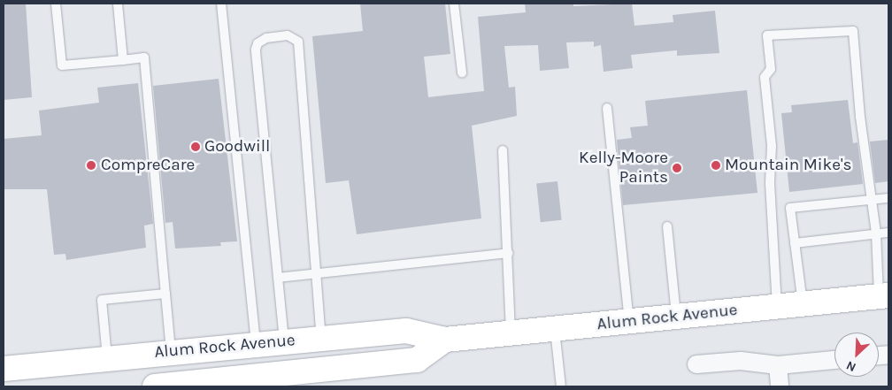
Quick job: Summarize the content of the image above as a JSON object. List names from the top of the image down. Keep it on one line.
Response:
{"streets":{"main road":["Alum Rock Avenue"]},"places":["Goodwill","CompreCare","Mountain Mike's","Kelly-Moore Paints"],"north":"bottom left"}
